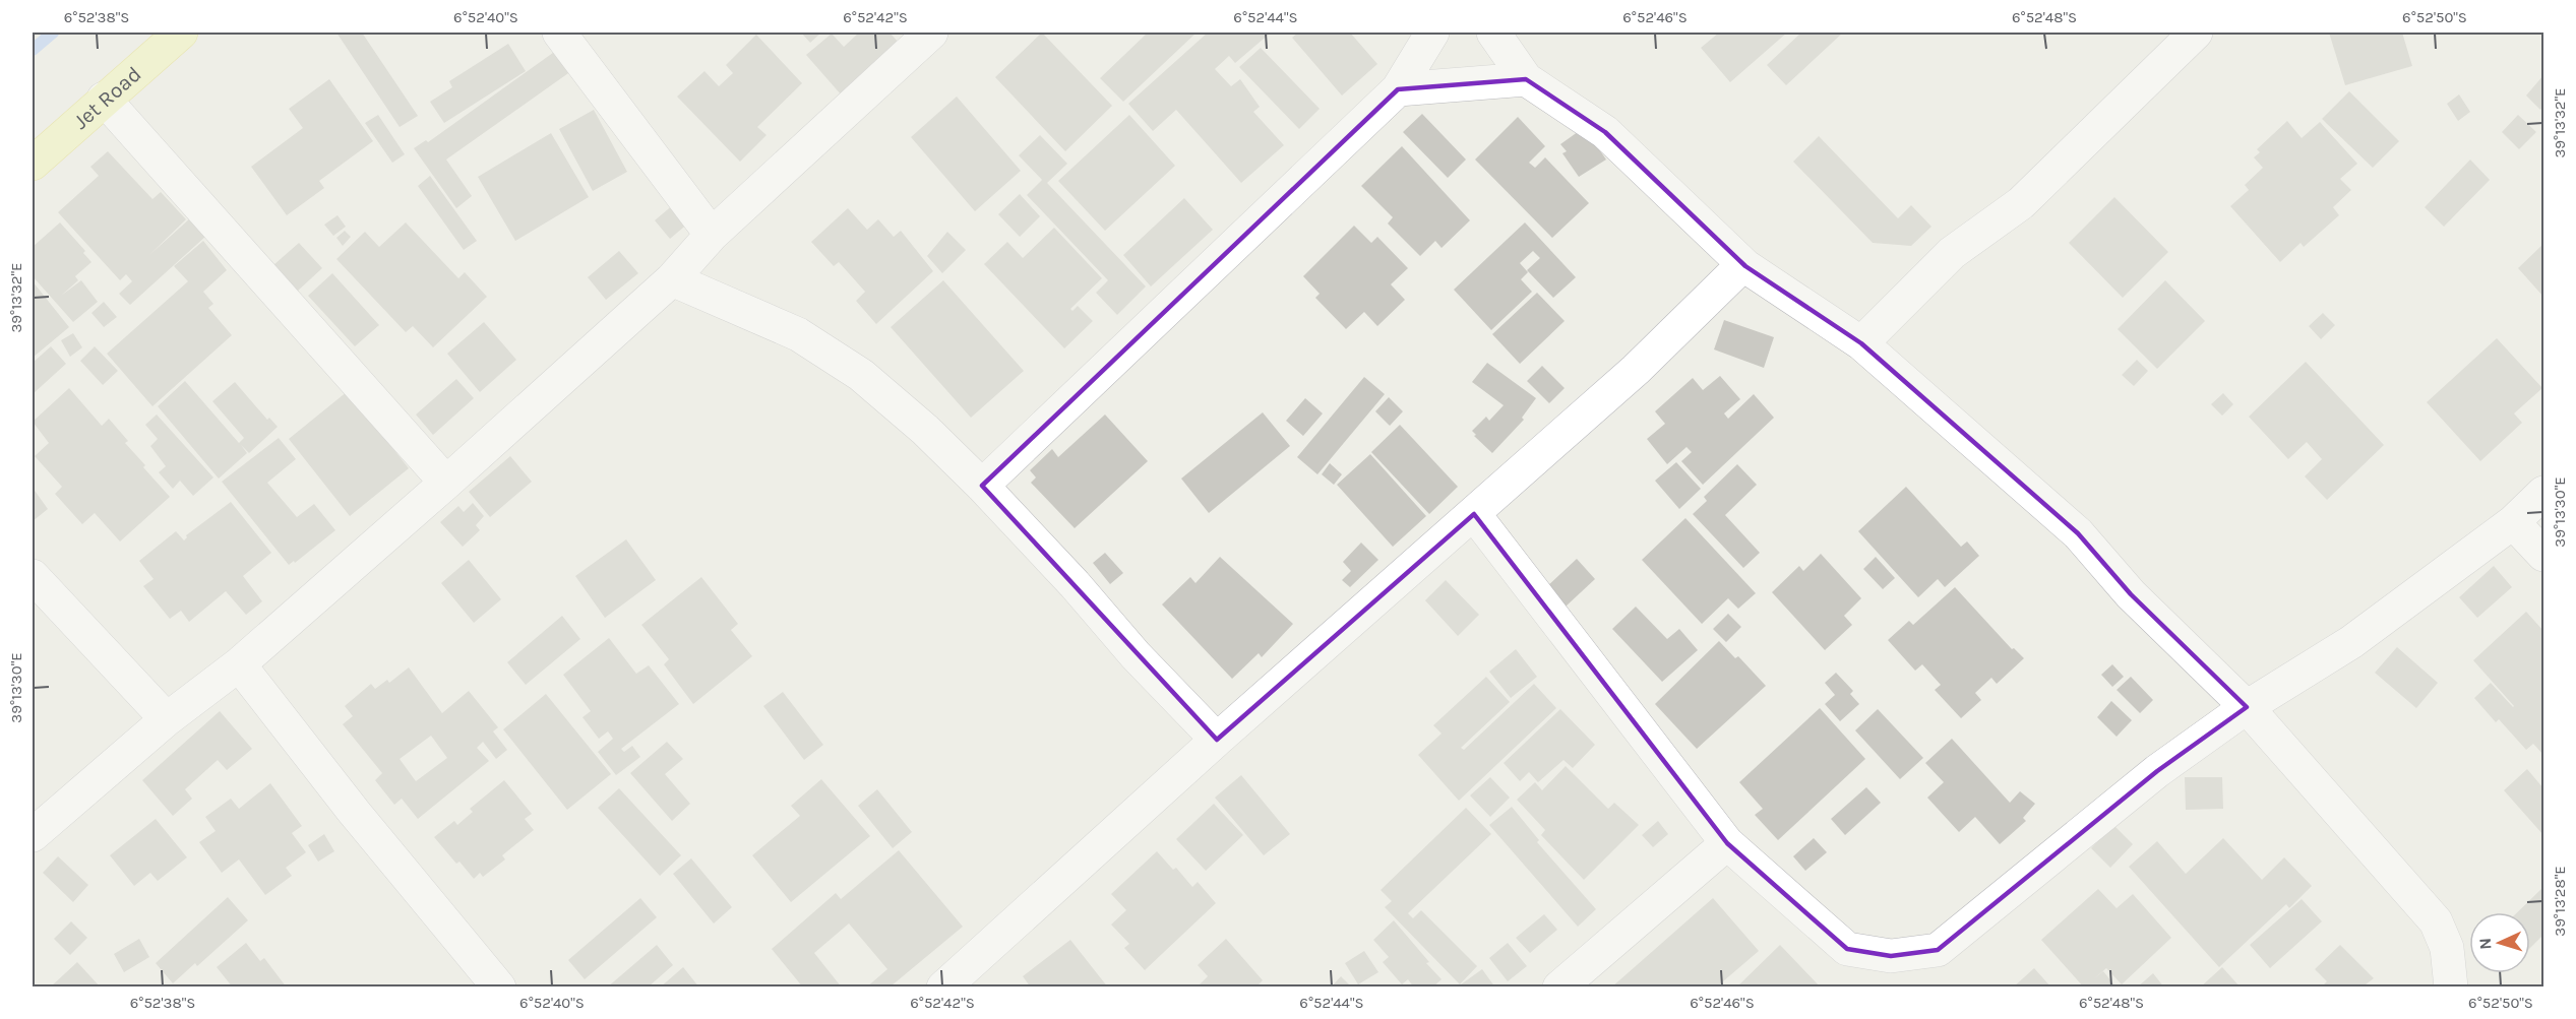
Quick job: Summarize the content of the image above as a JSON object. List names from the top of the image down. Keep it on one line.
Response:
{"streets":{"main road":["Jet Road"]},"north":"left","coordinates":["6°52'38\"S","6°52'40\"S","6°52'42\"S","6°52'44\"S","6°52'46\"S","6°52'48\"S","6°52'50\"S","39°13'32\"E","39°13'30\"E","39°13'28\"E"]}
